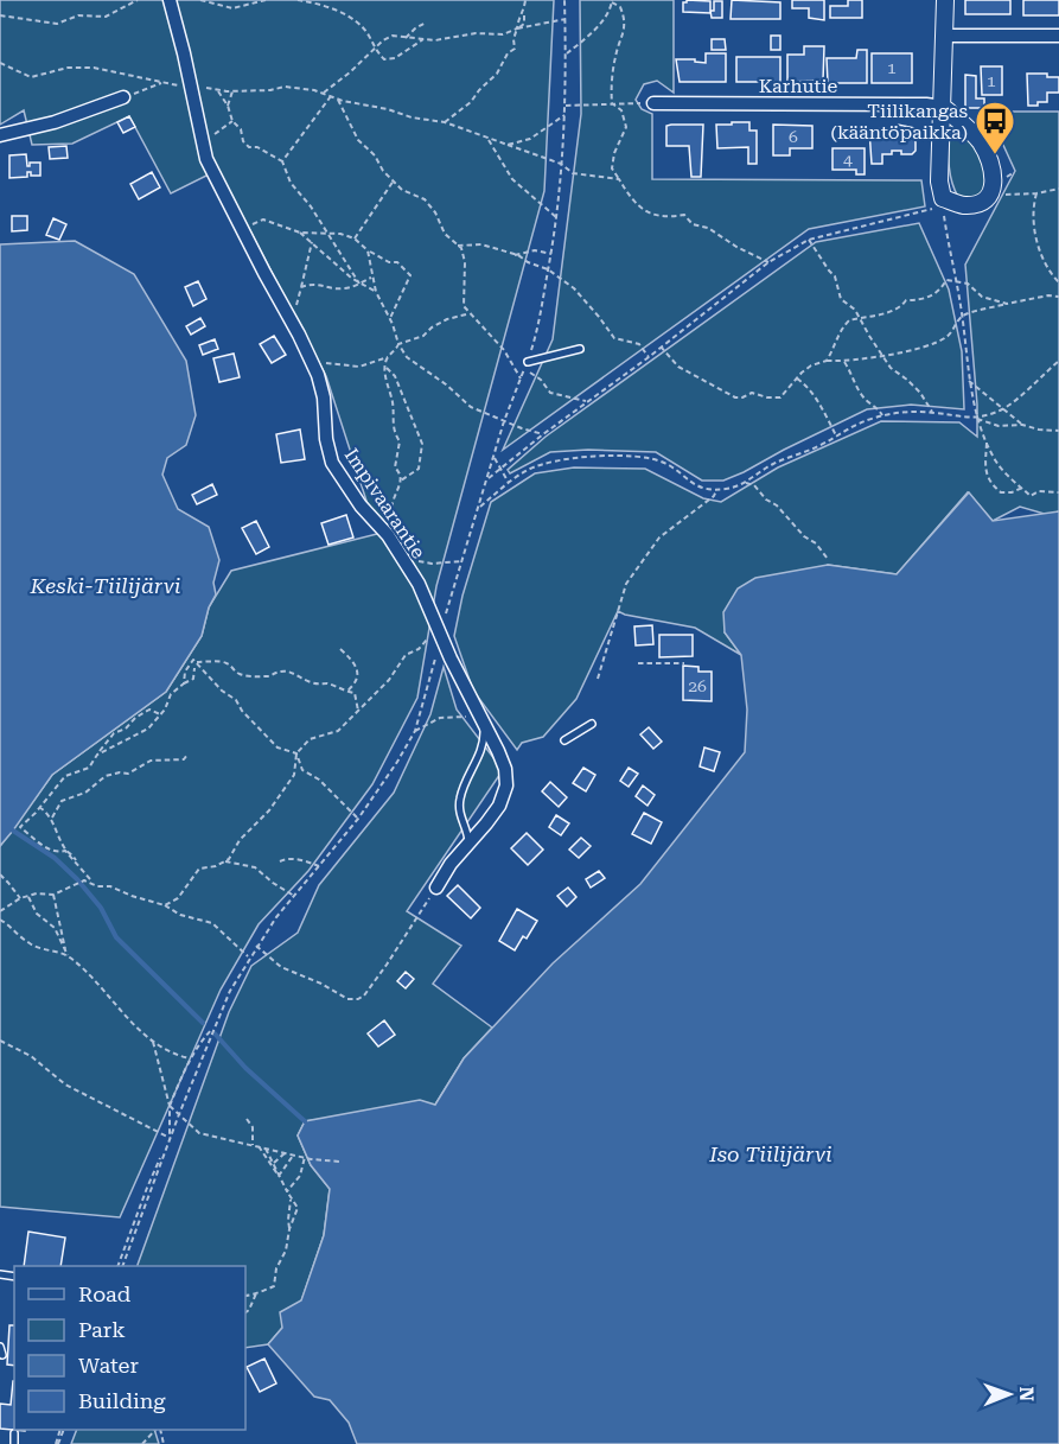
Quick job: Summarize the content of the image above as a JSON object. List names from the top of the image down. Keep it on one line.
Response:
{"streets":{"street":["Karhutie","Impivaarantie"]},"water":["Keski-Tiilijärvi","Iso Tiilijärvi"],"places":{"bus stop":["Tiilikangas (kääntöpaikka)"]},"house_numbers":["1","1","6","4","26"],"legend":["Road","Park","Water","Building"],"north":"right"}
